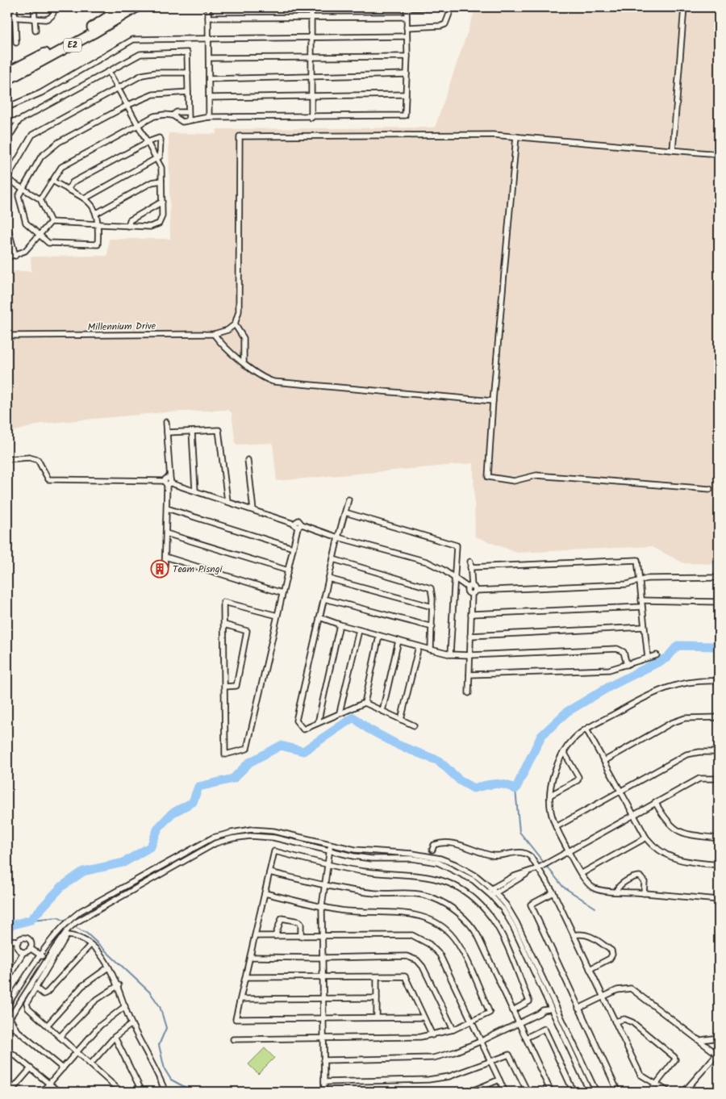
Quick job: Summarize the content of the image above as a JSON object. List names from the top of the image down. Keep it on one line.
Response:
{"streets":{"highway":["E2"],"street":["Millennium Drive"]},"places":{"building":["Team Pisngi"]}}
